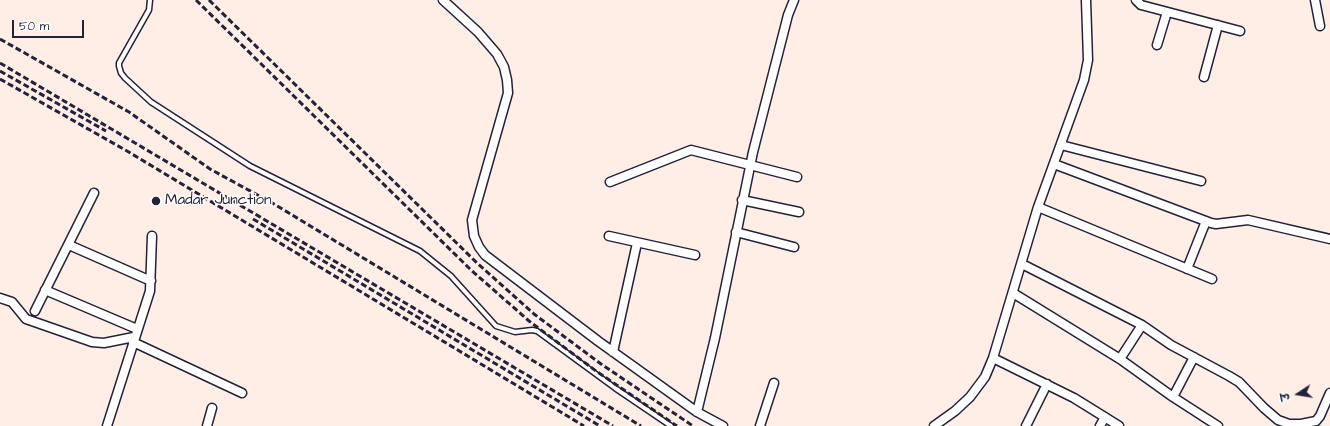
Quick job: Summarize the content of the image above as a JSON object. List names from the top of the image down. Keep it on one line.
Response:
{"places":["Madar Junction"],"scale_bar":"50 m","north":"left"}
